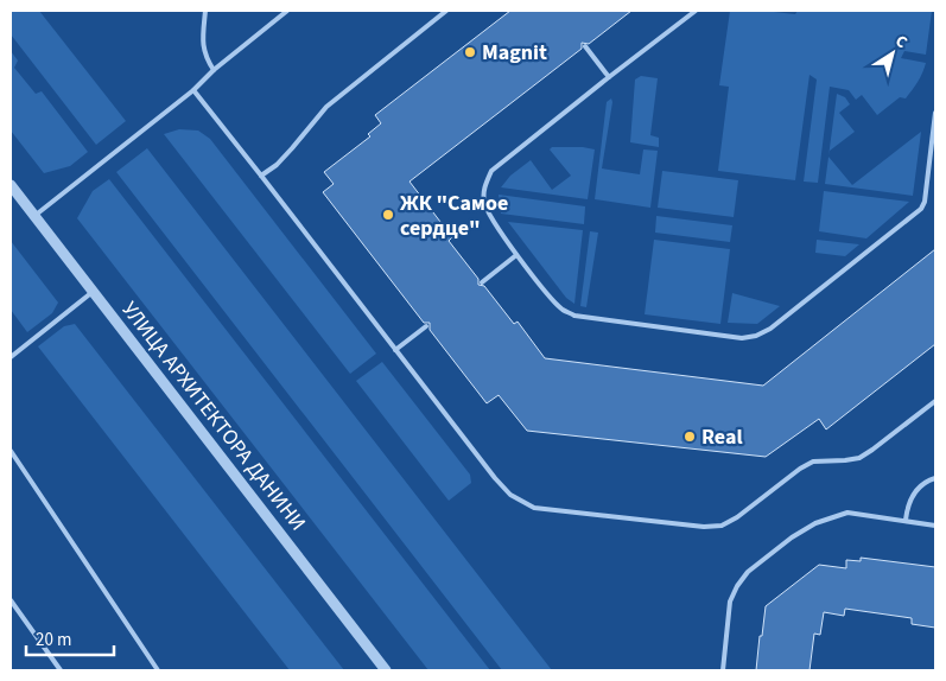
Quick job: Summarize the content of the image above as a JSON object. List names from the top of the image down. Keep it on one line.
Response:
{"streets":{"street":["УЛИЦА АРХИТЕКТОРА ДАНИНИ"]},"places":["Magnit","ЖК \"Самое сердце\"","Real"],"scale_bar":"20 m","north":"top right"}
